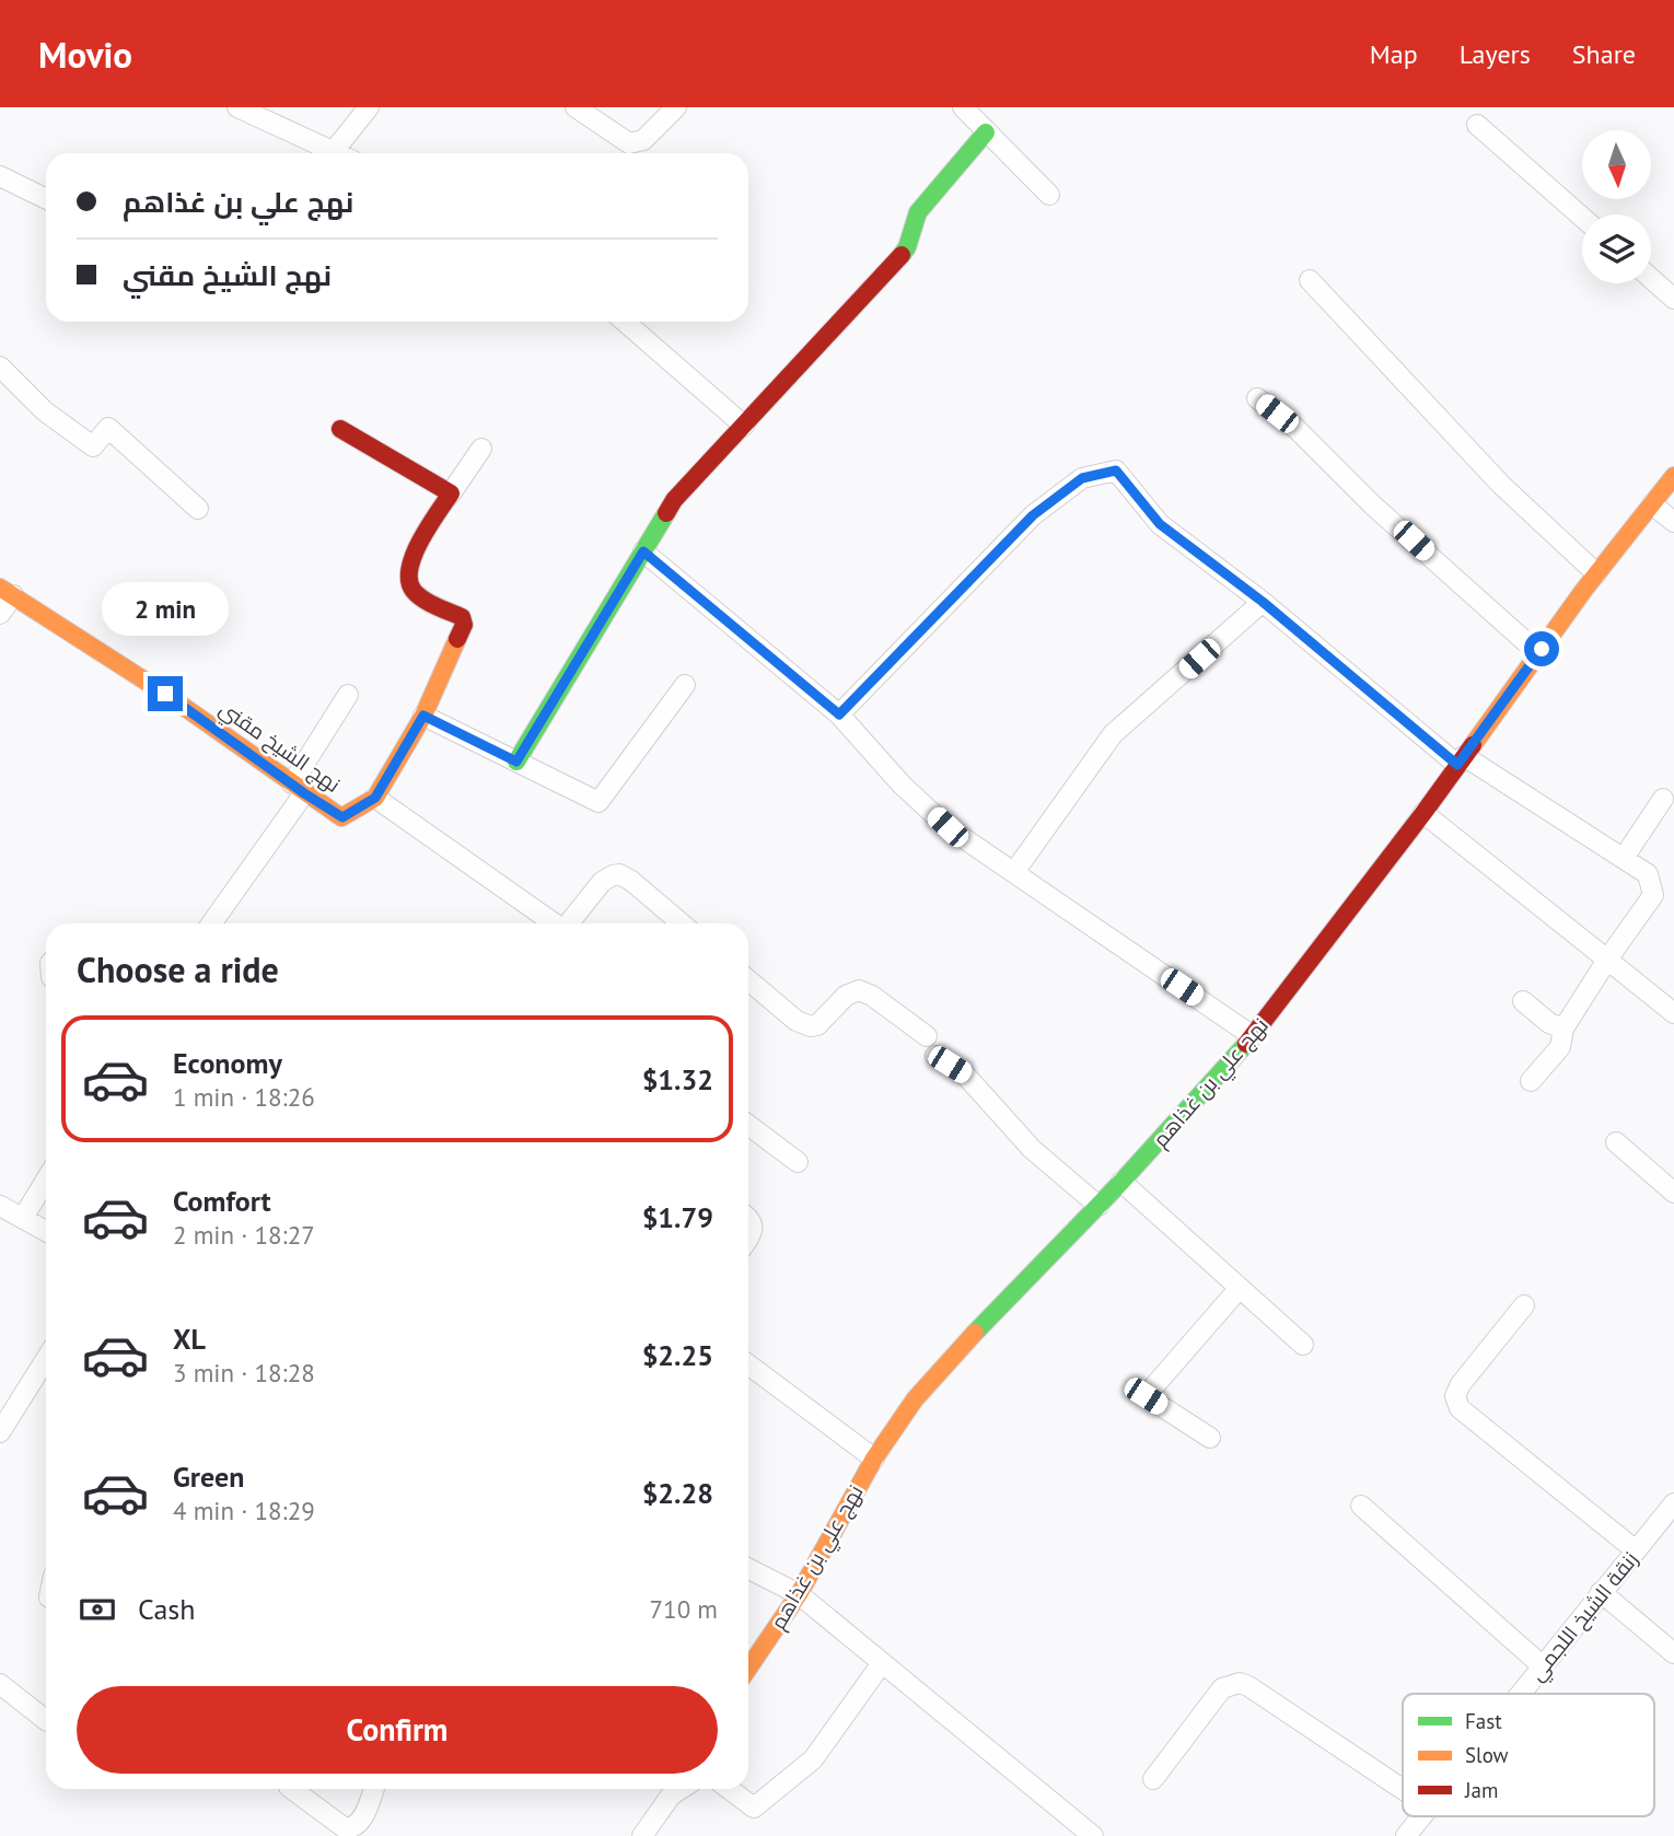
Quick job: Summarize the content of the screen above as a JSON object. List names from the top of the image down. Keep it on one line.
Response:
{"streets":{"street":["نهج الشيخ مقني","نهج علي بن غذاهم","زنقة الشيخ اللجمي"]},"legend":["Fast","Slow","Jam"],"north":"bottom","page":{"header":"Movio","nav":["Map","Layers","Share"],"banner":["نهج علي بن غذاهم","نهج الشيخ مقني"],"bubble":"2 min","heading":"Choose a ride","list":[{"name":"Economy","note":"1 min · 18:26","value":"$1.32"},{"name":"Comfort","note":"2 min · 18:27","value":"$1.79"},{"name":"XL","note":"3 min · 18:28","value":"$2.25"},{"name":"Green","note":"4 min · 18:29","value":"$2.28"}],"pay":["Cash","710 m"],"buttons":"Confirm"}}
